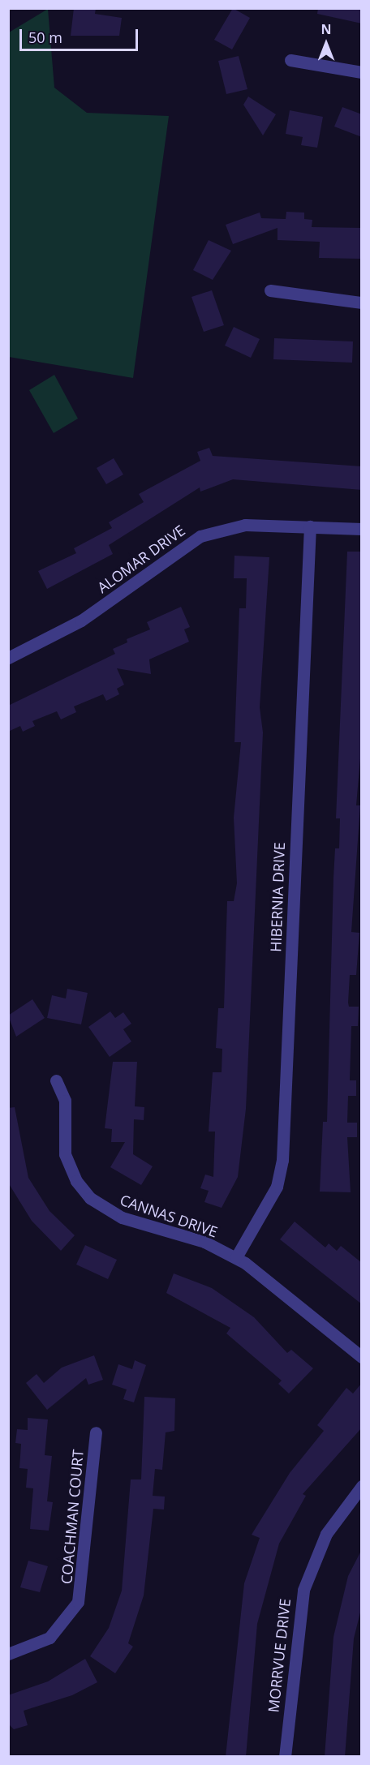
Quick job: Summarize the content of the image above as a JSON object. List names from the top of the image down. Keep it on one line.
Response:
{"streets":{"street":["ALOMAR DRIVE","HIBERNIA DRIVE","CANNAS DRIVE","COACHMAN COURT","MORRVUE DRIVE"]},"crossings":[["ALOMAR DRIVE","HIBERNIA DRIVE"],["HIBERNIA DRIVE","CANNAS DRIVE"]],"scale_bar":"50 m","north":"top"}
